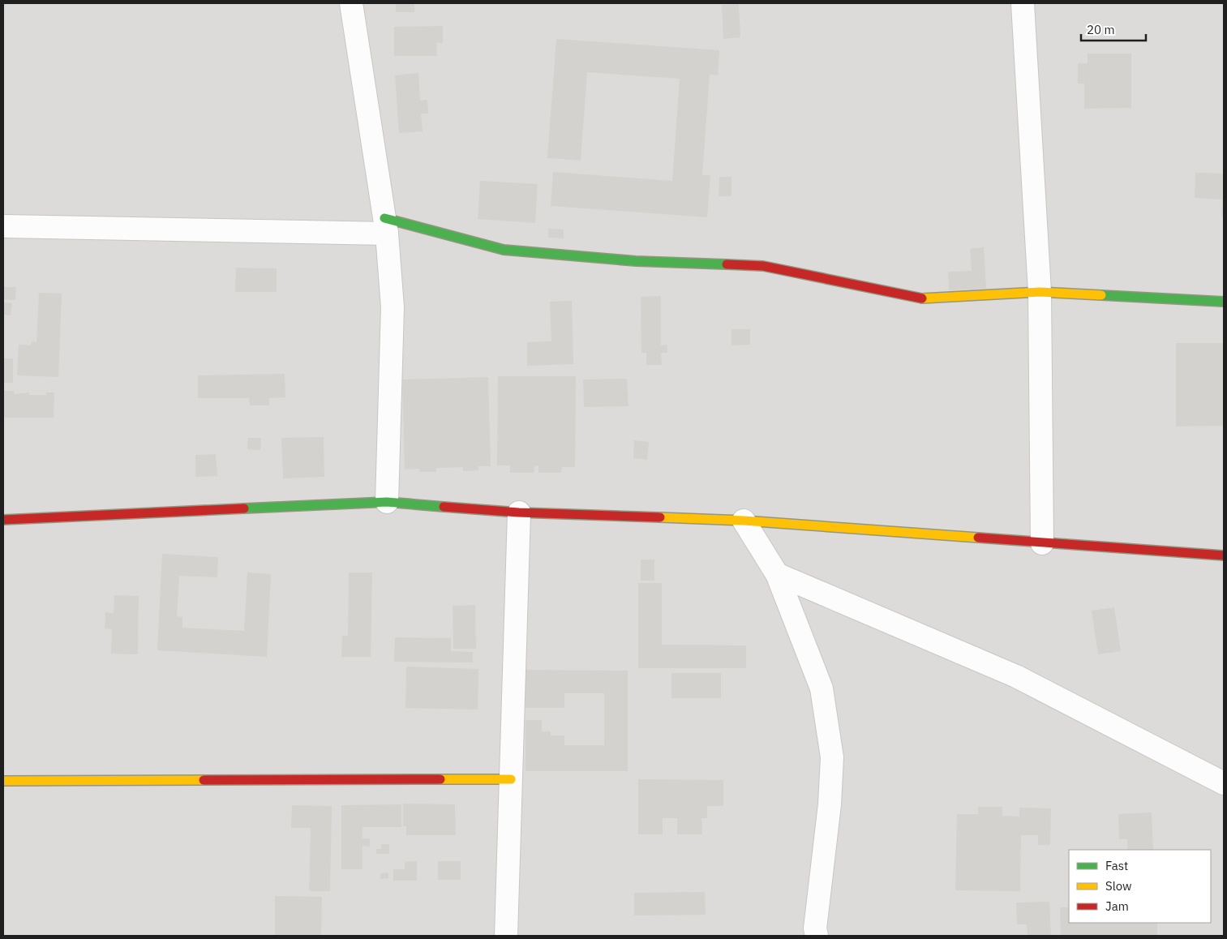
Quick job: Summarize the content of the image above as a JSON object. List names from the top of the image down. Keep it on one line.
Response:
{"legend":["Fast","Slow","Jam"],"scale_bar":"20 m"}
